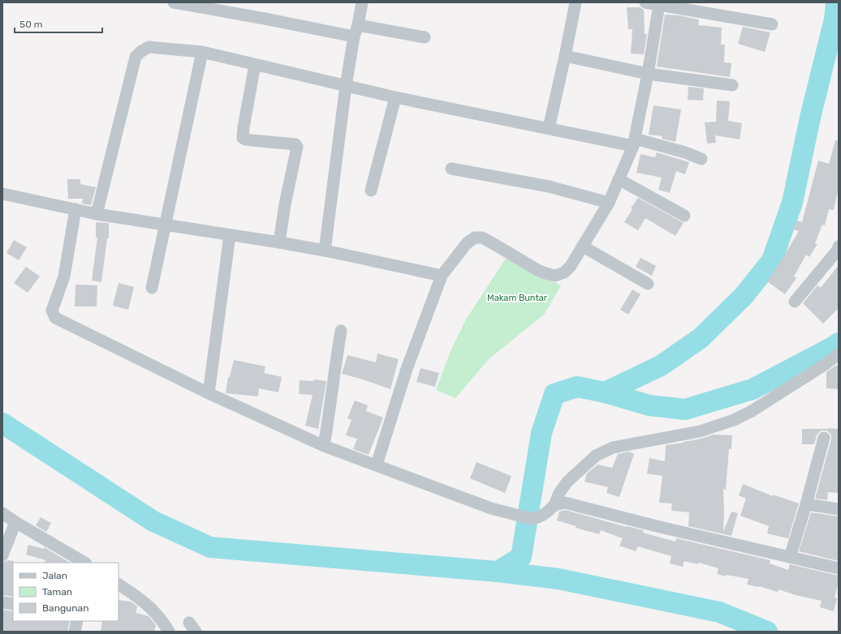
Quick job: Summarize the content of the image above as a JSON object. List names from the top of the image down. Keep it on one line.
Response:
{"parks":["Makam Buntar"],"legend":["Jalan","Taman","Bangunan"],"scale_bar":"50 m"}
